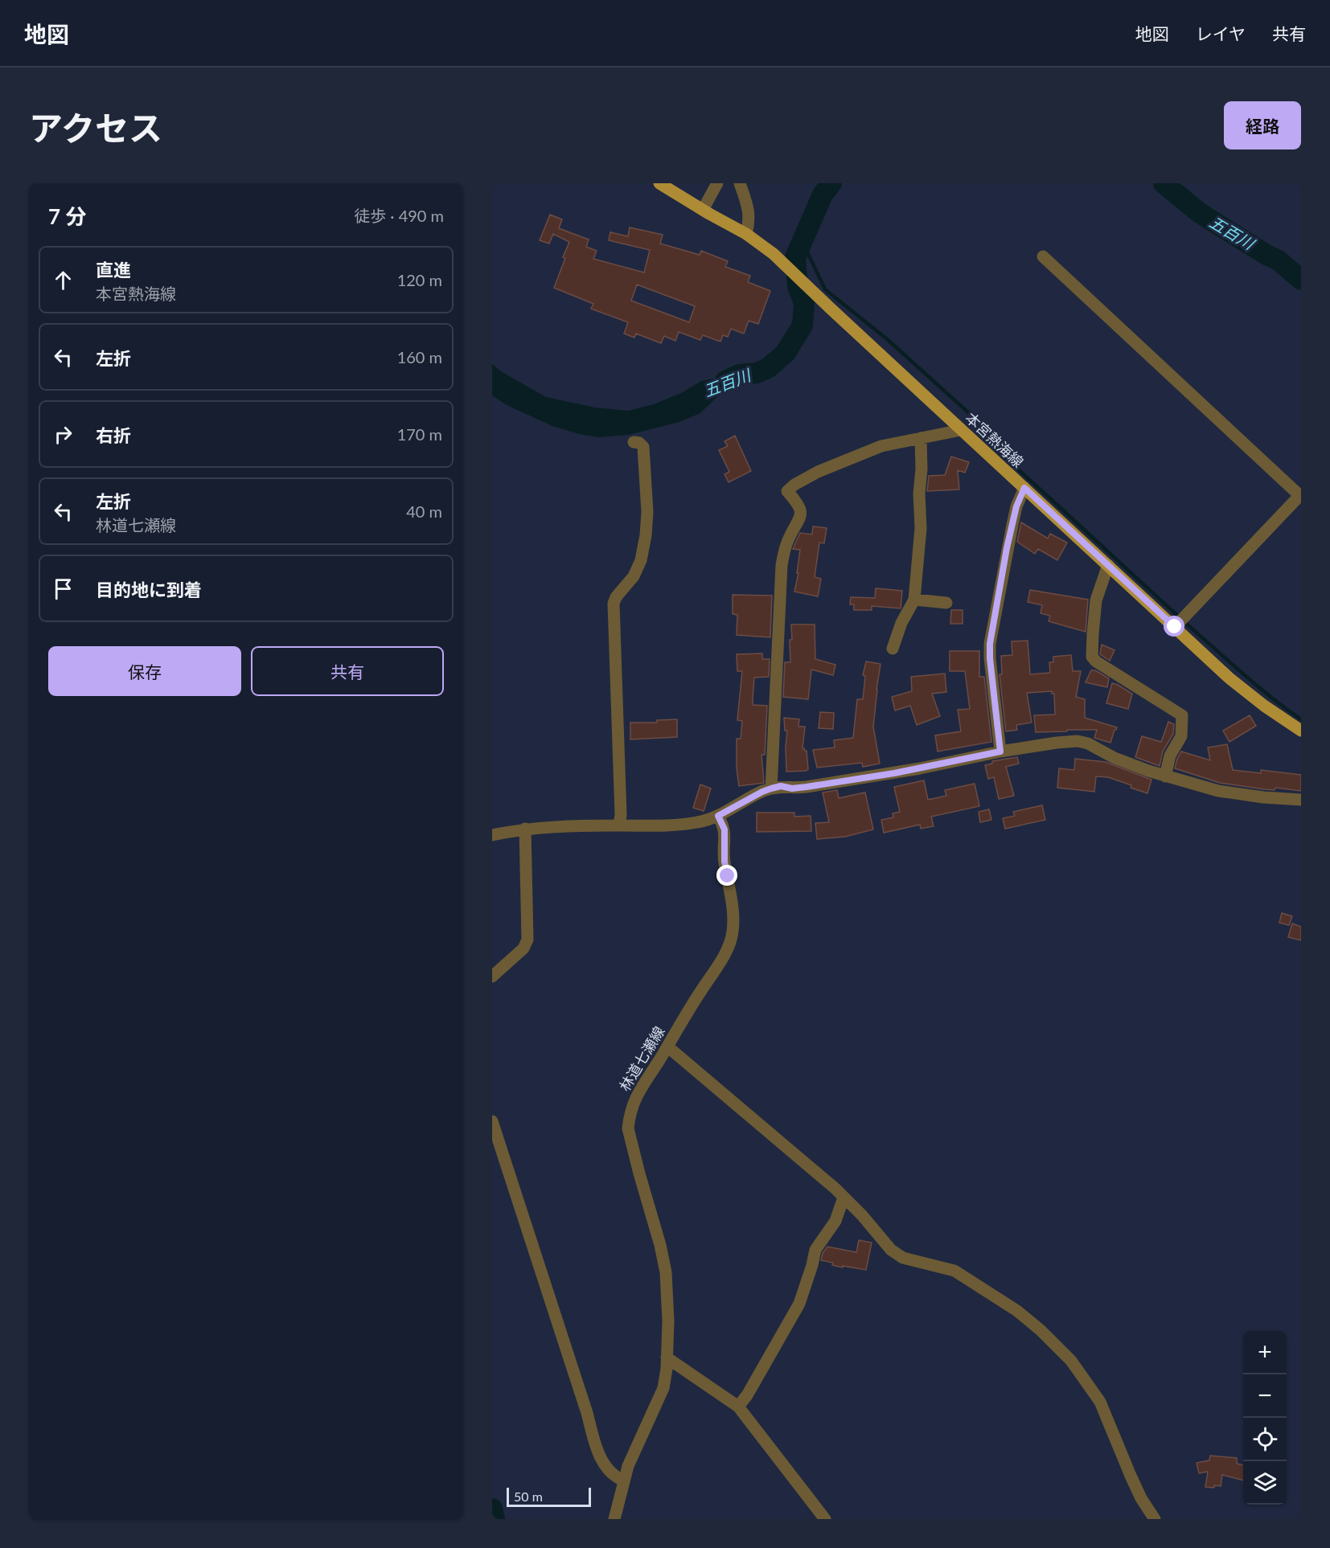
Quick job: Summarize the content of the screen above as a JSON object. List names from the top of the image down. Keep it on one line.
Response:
{"streets":{"main road":["本宮熱海線"],"street":["林道七瀬線"]},"water":["五百川"],"scale_bar":"50 m","page":{"header":"地図","nav":["地図","レイヤ","共有"],"title":"アクセス","buttons":["経路",["保存","共有"]],"heading":["7 分","徒歩 · 490 m"],"list":[["直進","本宮熱海線","120 m"],["左折","160 m"],["右折","170 m"],["左折","林道七瀬線","40 m"],"目的地に到着"],"map_buttons":["+","−"],"scale":"50 m"}}
